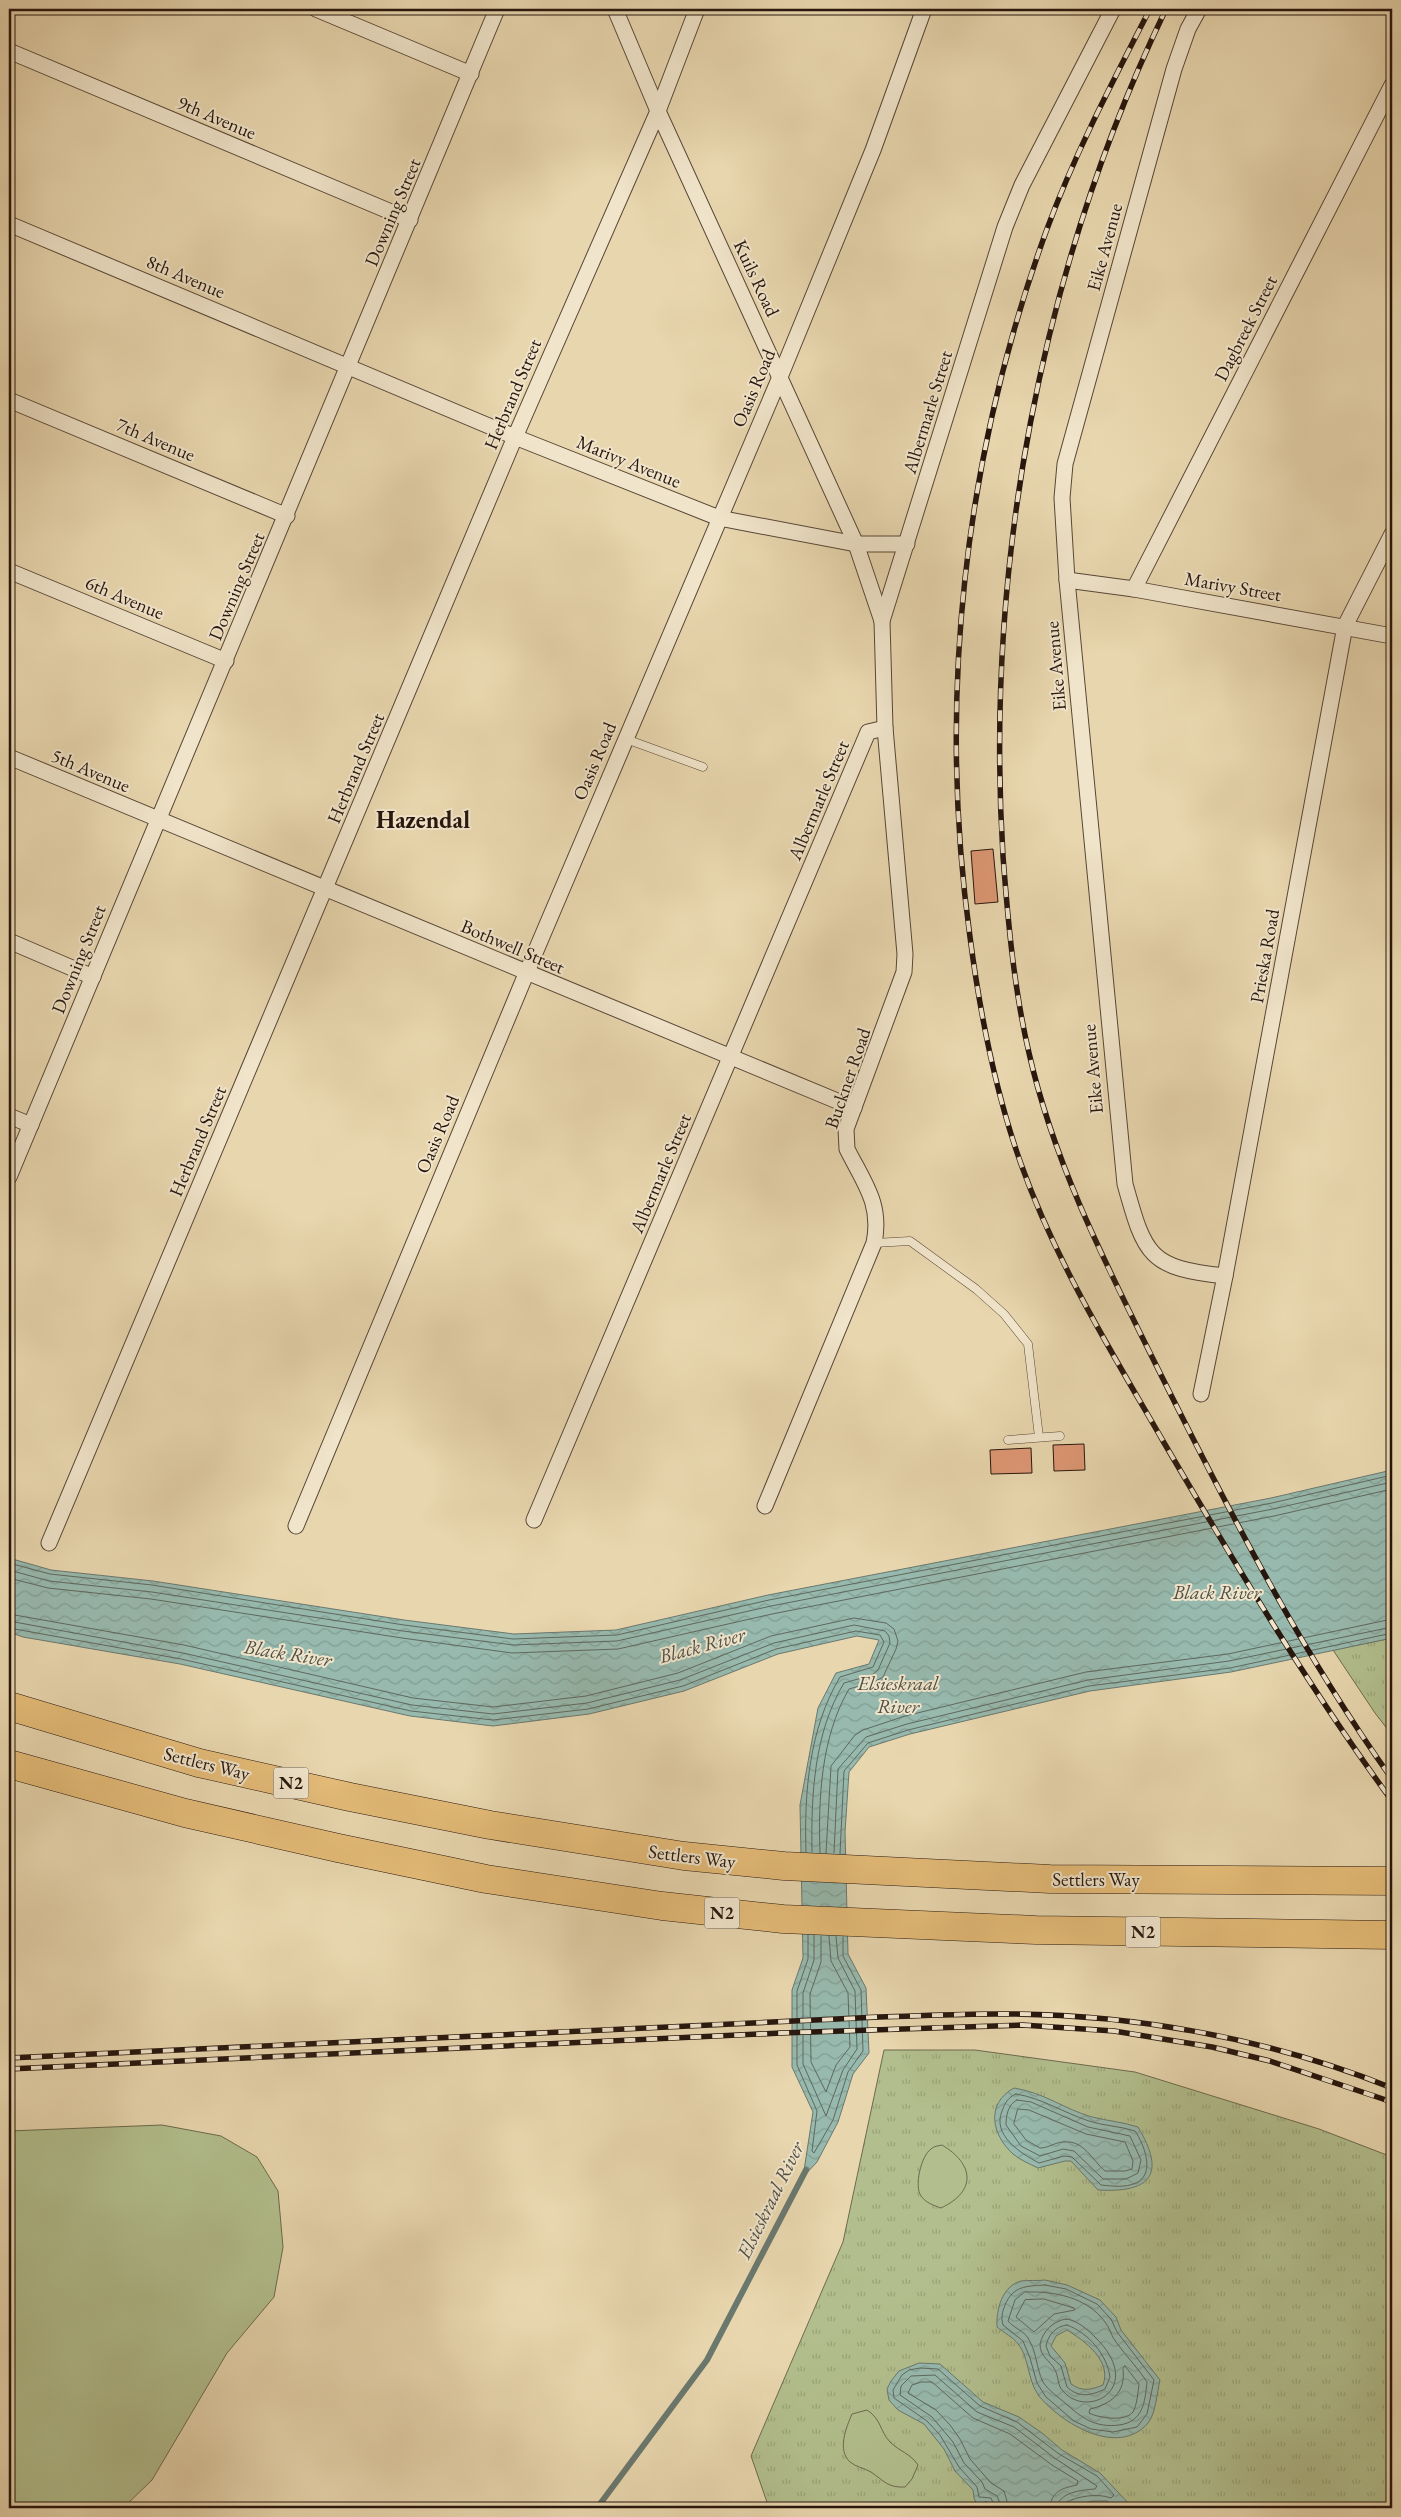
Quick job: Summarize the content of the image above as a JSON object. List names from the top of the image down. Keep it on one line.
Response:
{"streets":{"highway":["Settlers Way","N2"],"street":["9th Avenue","Downing Street","Eike Avenue","8th Avenue","Kuils Road","Dagbreek Street","Oasis Road","Herbrand Street","Albermarle Street","7th Avenue","Marivy Avenue","Marivy Street","6th Avenue","5th Avenue","Bothwell Street","Prieska Road","Buckner Road"]},"crossings":[["9th Avenue","Downing Street"],["Downing Street","8th Avenue"],["Downing Street","7th Avenue"],["Downing Street","Marivy Avenue"],["Downing Street","6th Avenue"],["Downing Street","5th Avenue"],["Downing Street","Bothwell Street"],["Eike Avenue","Marivy Street"],["Eike Avenue","Prieska Road"],["8th Avenue","Marivy Avenue"],["Kuils Road","Oasis Road"],["Kuils Road","Herbrand Street"],["Kuils Road","Albermarle Street"],["Kuils Road","Marivy Avenue"],["Dagbreek Street","Marivy Street"],["Oasis Road","Marivy Avenue"],["Oasis Road","Bothwell Street"],["Herbrand Street","Marivy Avenue"],["Herbrand Street","Bothwell Street"],["Albermarle Street","Marivy Avenue"],["Albermarle Street","Bothwell Street"],["Albermarle Street","Buckner Road"],["Marivy Street","Prieska Road"],["5th Avenue","Bothwell Street"],["Bothwell Street","Buckner Road"]],"districts":["Hazendal"],"water":["Black River","Elsieskraal River"]}
